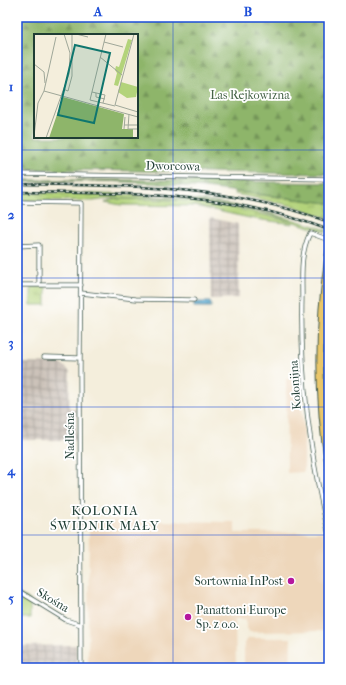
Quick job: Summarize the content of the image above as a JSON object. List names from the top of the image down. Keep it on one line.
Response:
{"streets":{"street":["Dworcowa","Kolonijna","Nadleśna","Skośna"]},"crossings":[["Nadleśna","Skośna"]],"districts":["KOLONIA ŚWIDNIK MAŁY"],"parks":["Las Rejkowizna"],"places":["Sortownia InPost","Panattoni Europe Sp. z o.o."],"grid":{"columns":["A","B"],"rows":["1","2","3","4","5"]}}
